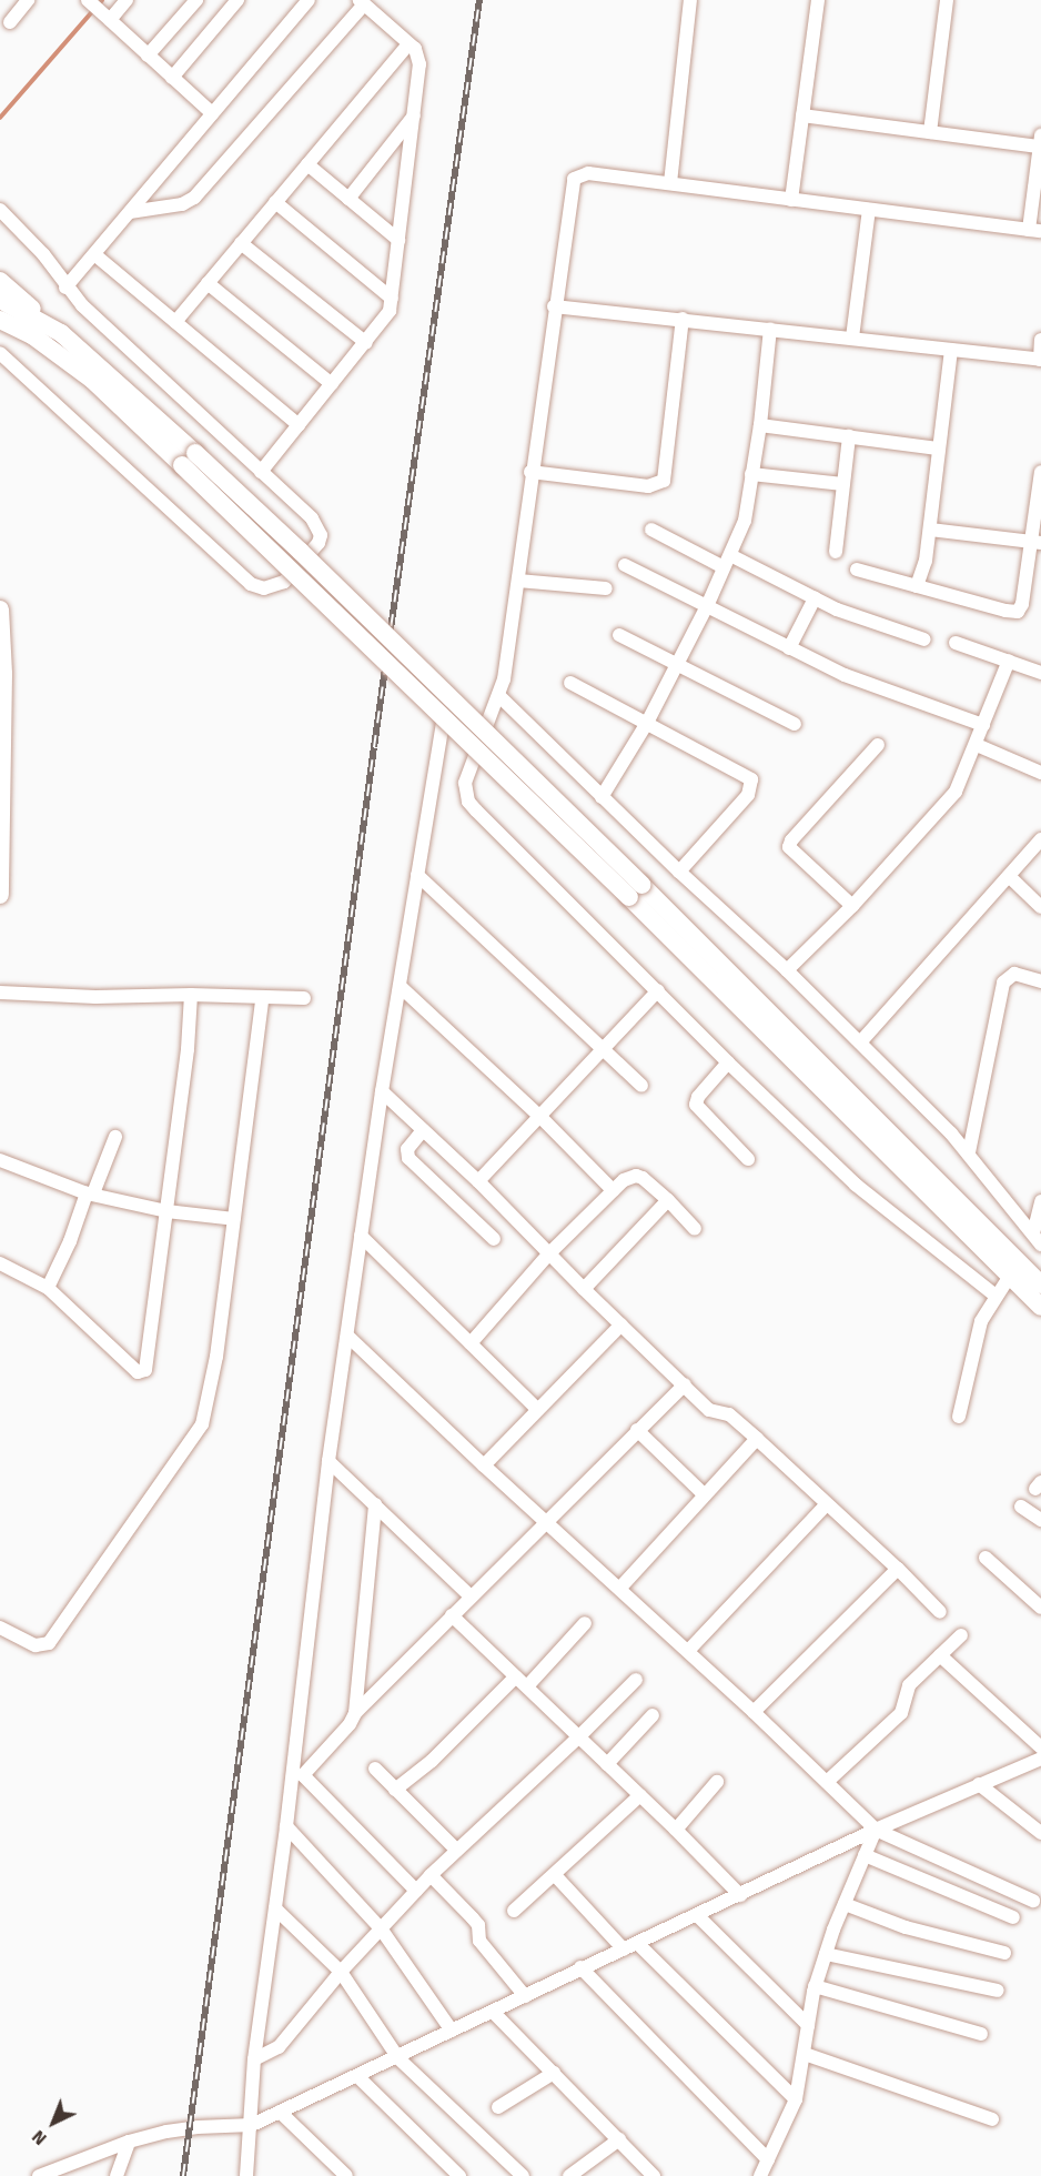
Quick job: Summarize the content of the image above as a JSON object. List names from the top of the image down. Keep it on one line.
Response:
{"north":"bottom left"}
